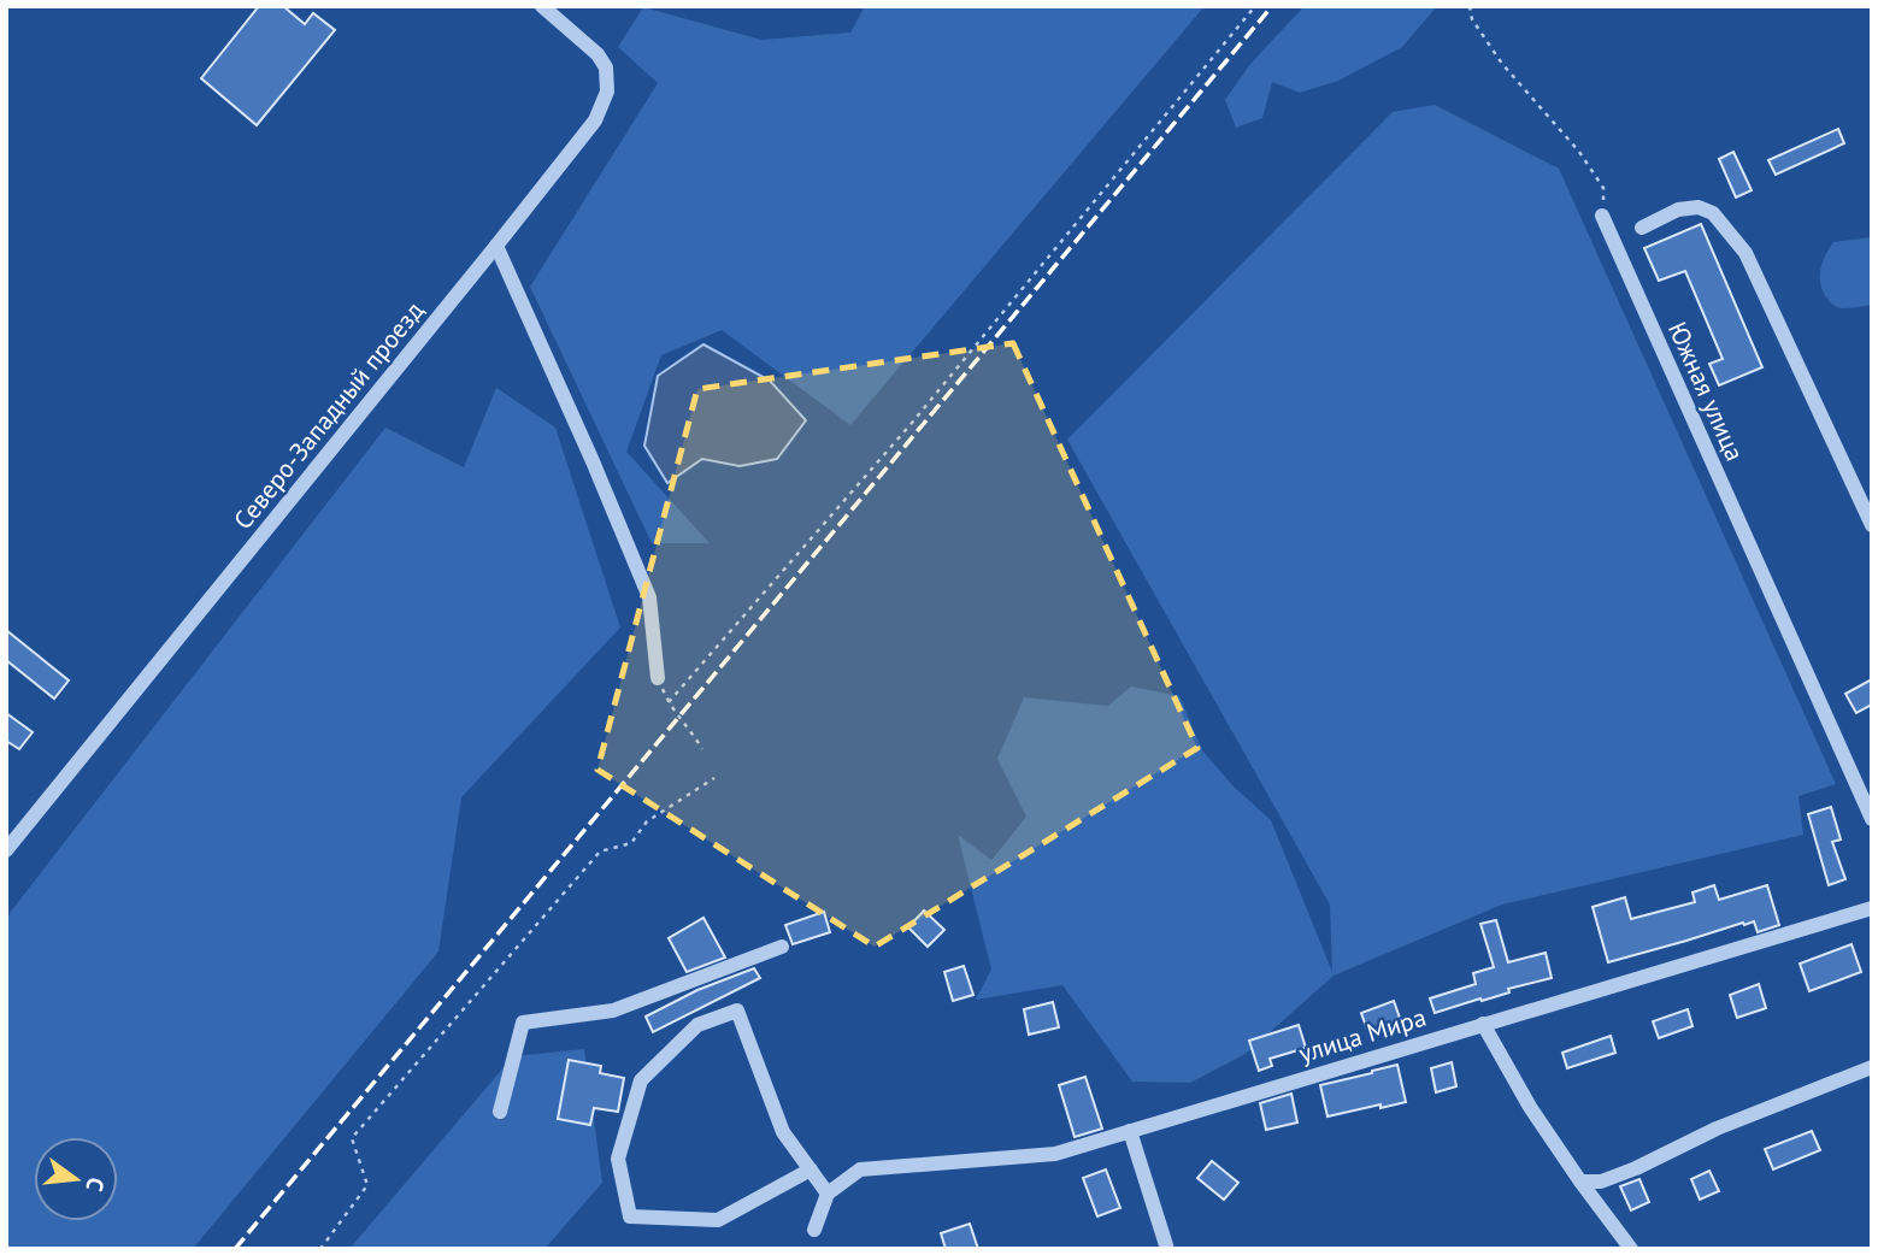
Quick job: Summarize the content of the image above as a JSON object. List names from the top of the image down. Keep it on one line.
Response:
{"streets":{"street":["Южная улица","Северо-Западный проезд","улица Мира"]},"north":"right"}
